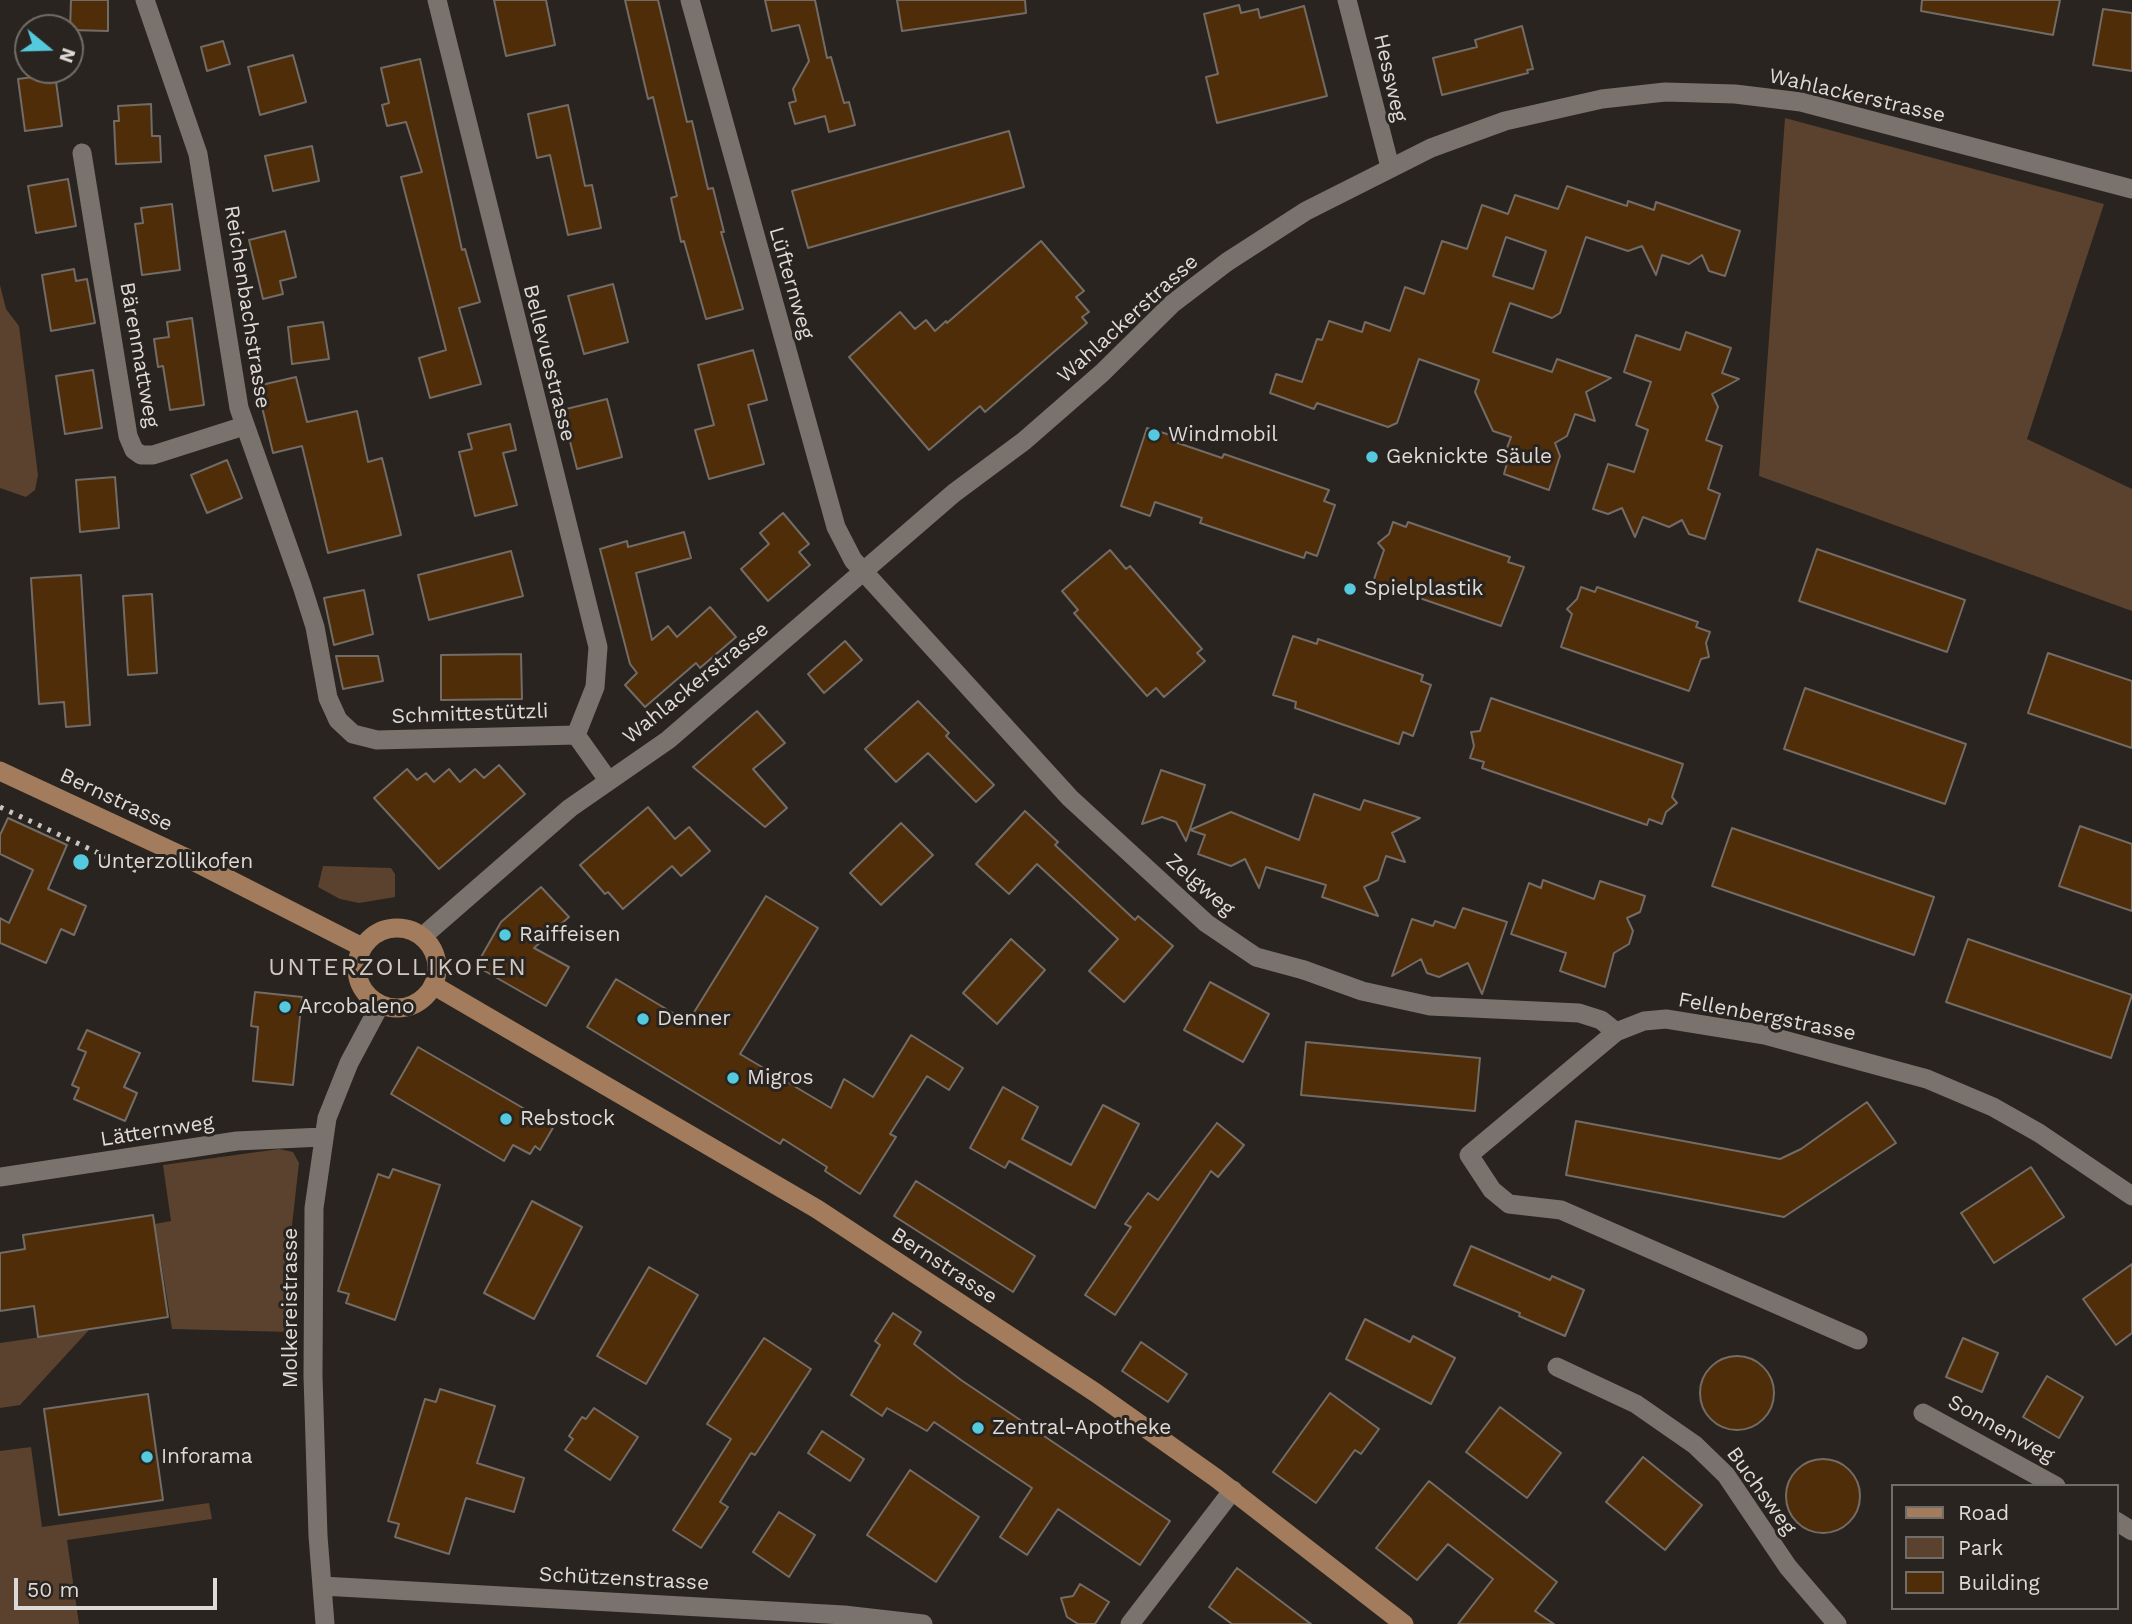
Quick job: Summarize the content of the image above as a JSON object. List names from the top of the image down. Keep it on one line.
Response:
{"streets":{"main road":["Bernstrasse"],"street":["Hessweg","Wahlackerstrasse","Lüfternweg","Reichenbachstrasse","Bärenmattweg","Bellevuestrasse","Schmittestützli","Zelgweg","Fellenbergstrasse","Lätternweg","Molkereistrasse","Sonnenweg","Buchsweg","Schützenstrasse"]},"crossings":[["Hessweg","Wahlackerstrasse"],["Wahlackerstrasse","Lüfternweg"],["Wahlackerstrasse","Schmittestützli"],["Wahlackerstrasse","Bernstrasse"],["Wahlackerstrasse","Zelgweg"],["Wahlackerstrasse","Molkereistrasse"],["Lüfternweg","Zelgweg"],["Reichenbachstrasse","Bärenmattweg"],["Reichenbachstrasse","Schmittestützli"],["Bellevuestrasse","Schmittestützli"],["Bernstrasse","Molkereistrasse"],["Zelgweg","Fellenbergstrasse"],["Lätternweg","Molkereistrasse"],["Molkereistrasse","Schützenstrasse"]],"districts":["UNTERZOLLIKOFEN"],"places":["Windmobil","Geknickte Säule","Spielplastik","Unterzollikofen","Raiffeisen","Arcobaleno","Denner","Migros","Rebstock","Zentral-Apotheke","Inforama"],"legend":["Road","Park","Building"],"scale_bar":"50 m","north":"right"}
